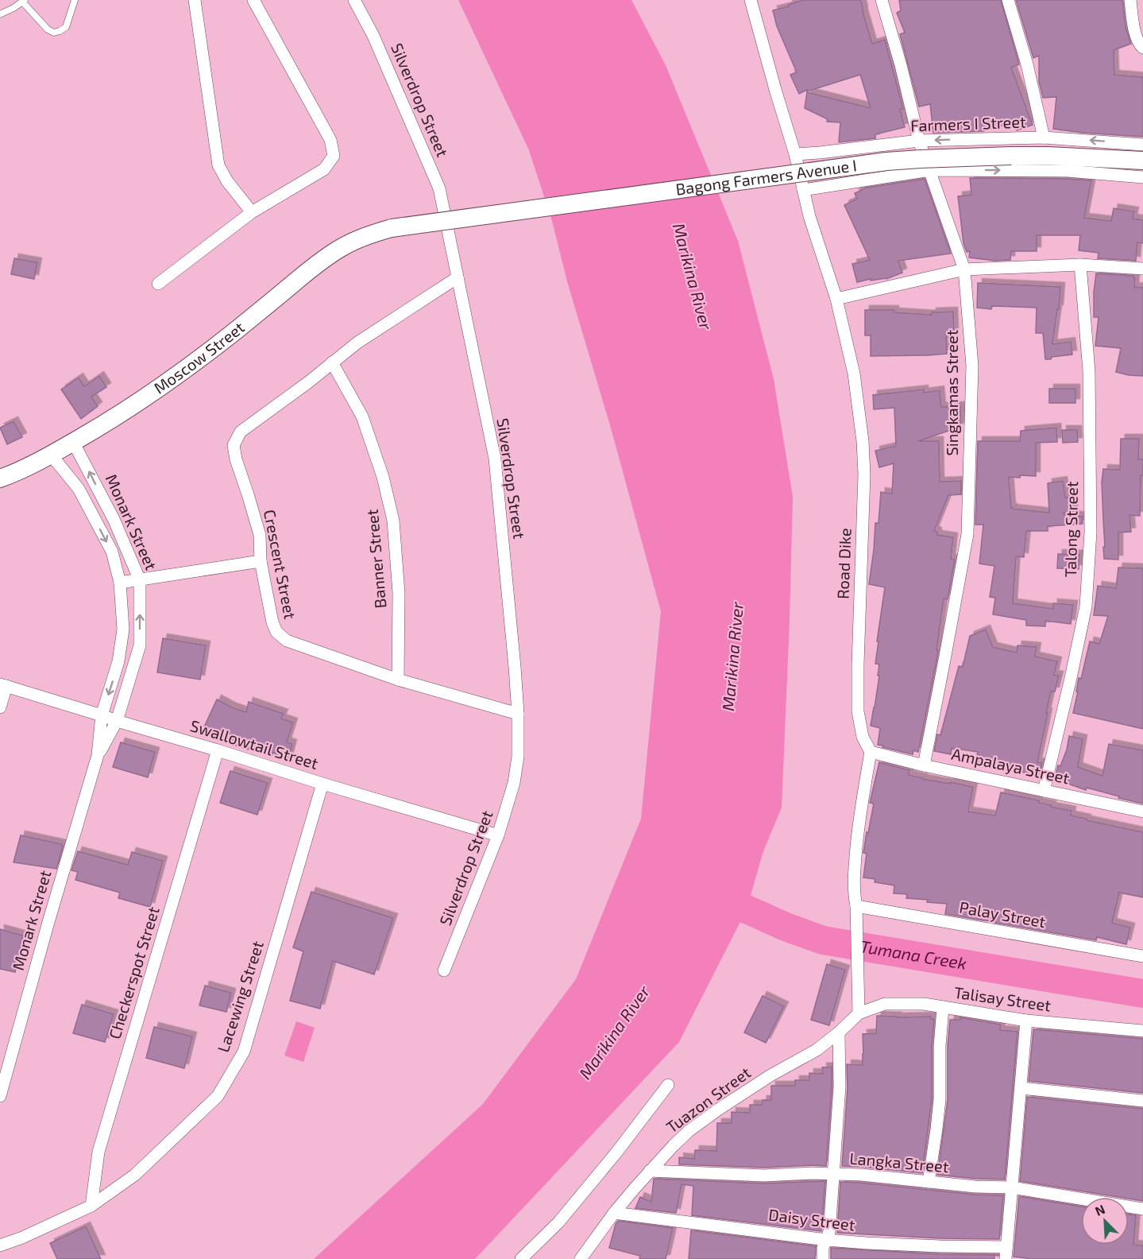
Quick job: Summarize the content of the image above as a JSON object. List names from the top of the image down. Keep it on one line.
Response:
{"streets":{"street":["Silverdrop Street","Farmers I Street","Bagong Farmers Avenue I","Moscow Street","Singkamas Street","Monark Street","Talong Street","Banner Street","Road Dike","Crescent Street","Swallowtail Street","Ampalaya Street","Palay Street","Checkerspot Street","Lacewing Street","Talisay Street","Tuazon Street","Langka Street","Daisy Street"]},"crossings":[["Silverdrop Street","Crescent Street"],["Silverdrop Street","Swallowtail Street"],["Farmers I Street","Singkamas Street"],["Farmers I Street","Road Dike"],["Bagong Farmers Avenue I","Moscow Street"],["Moscow Street","Monark Street"],["Singkamas Street","Ampalaya Street"],["Monark Street","Swallowtail Street"],["Talong Street","Ampalaya Street"],["Banner Street","Crescent Street"],["Road Dike","Ampalaya Street"],["Swallowtail Street","Checkerspot Street"],["Swallowtail Street","Lacewing Street"],["Checkerspot Street","Lacewing Street"],["Talisay Street","Tuazon Street"],["Tuazon Street","Langka Street"],["Tuazon Street","Daisy Street"]],"water":["Marikina River","Tumana Creek"],"north":"top left"}
